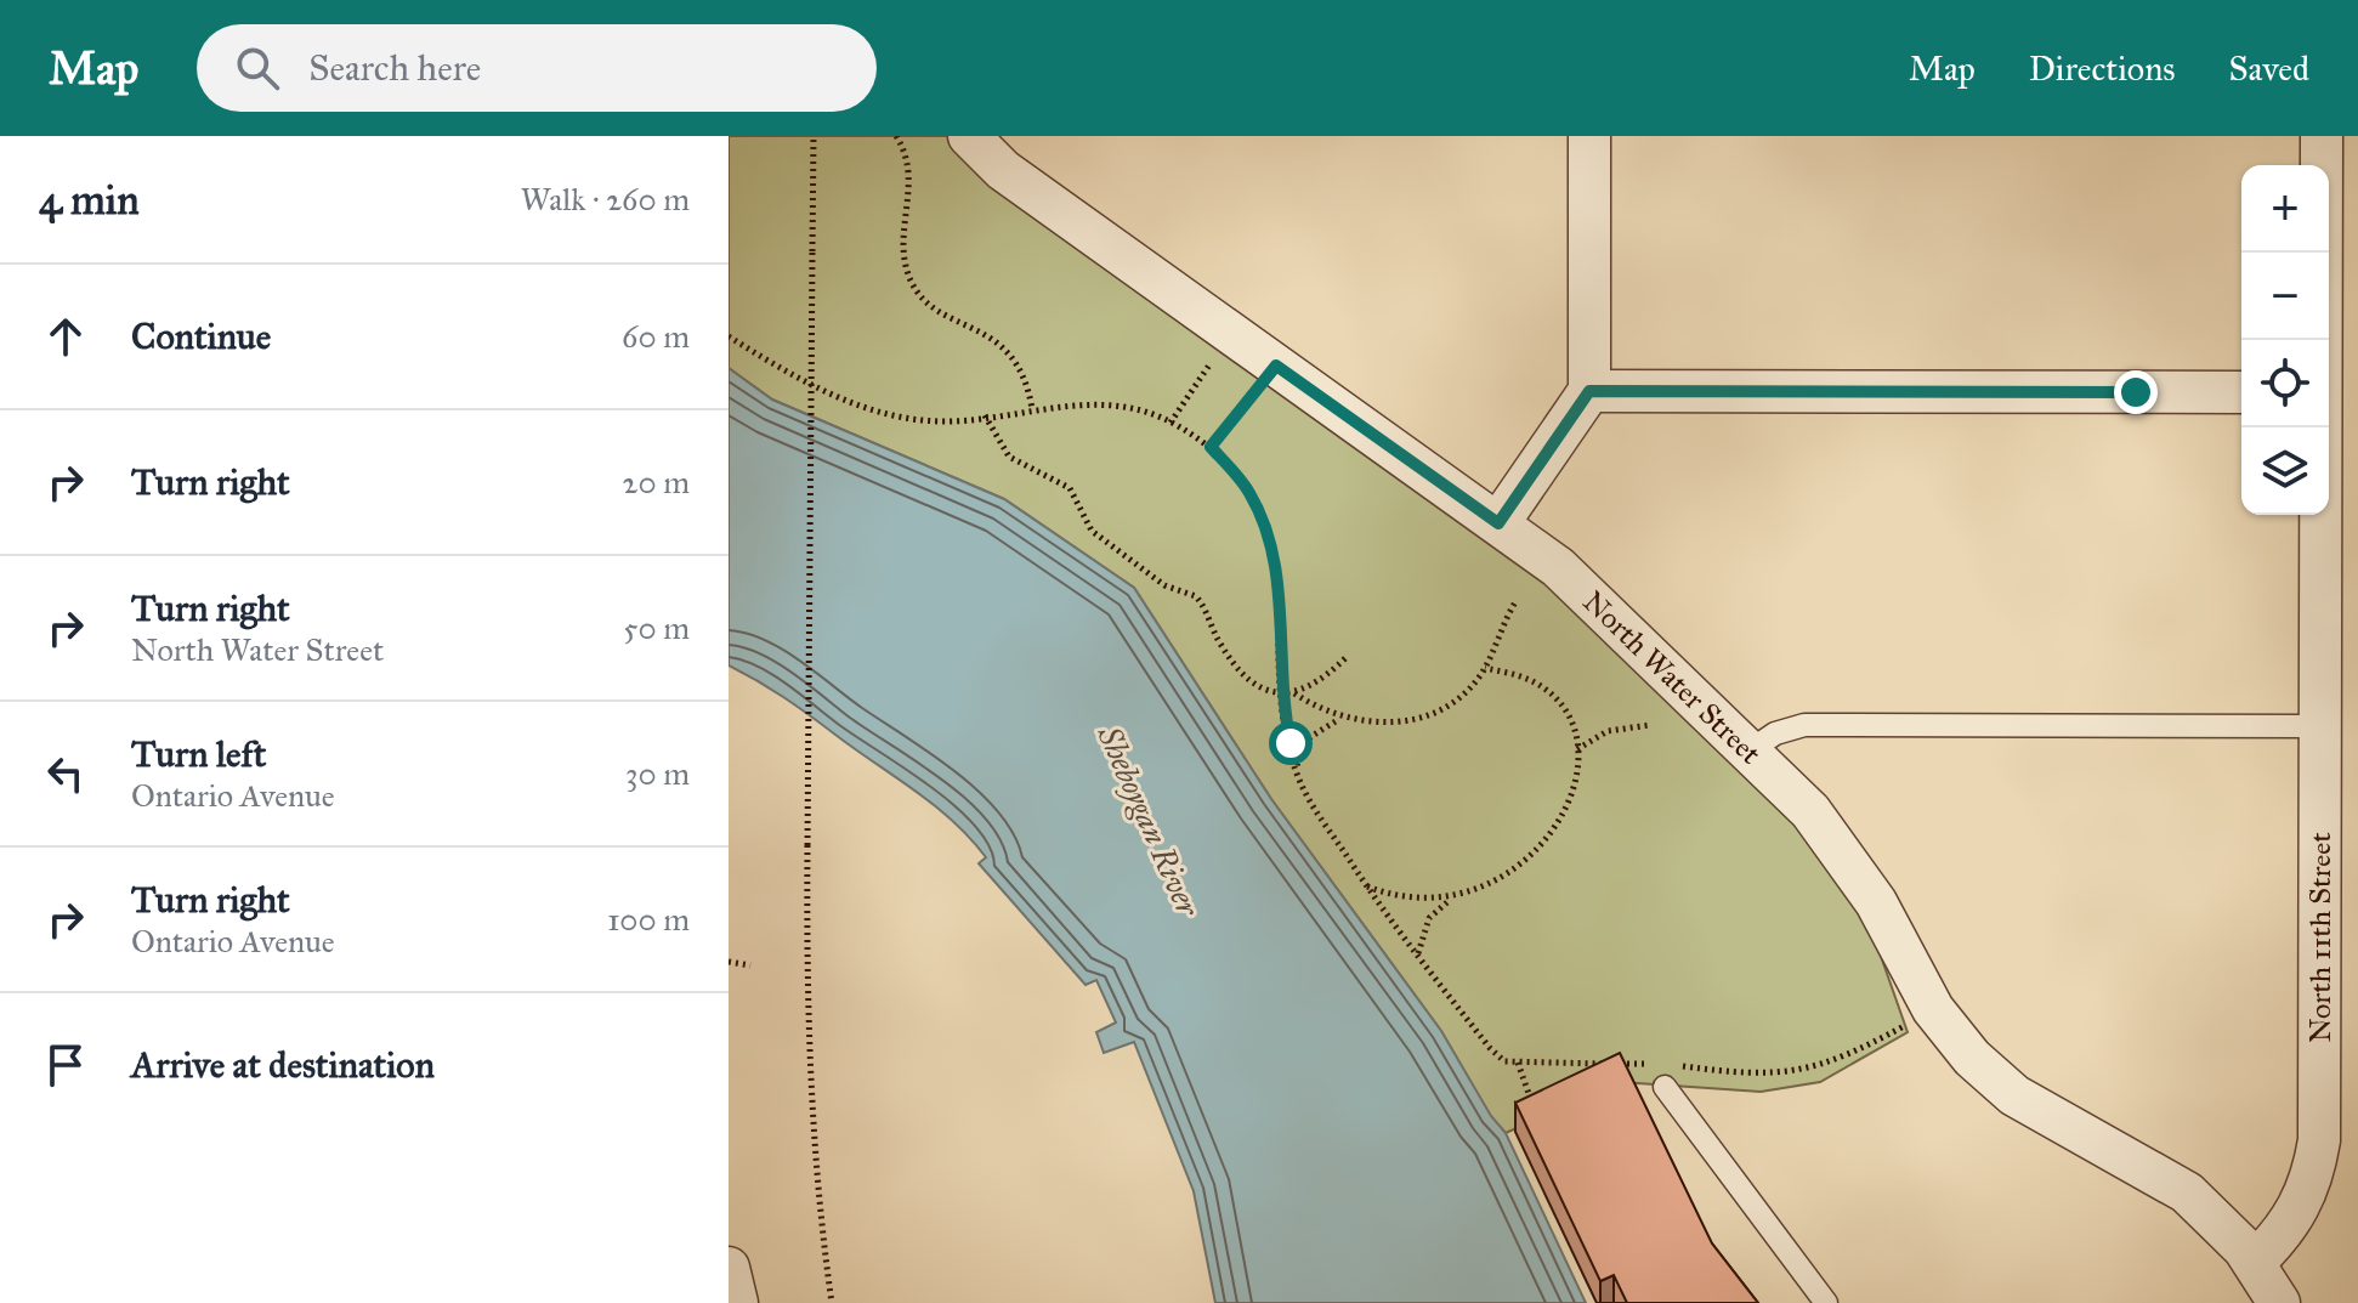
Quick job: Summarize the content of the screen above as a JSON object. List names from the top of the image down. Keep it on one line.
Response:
{"streets":{"street":["North Water Street","North 11th Street"]},"crossings":[["North Water Street","North 11th Street"]],"water":["Sheboygan River"],"page":{"header":"Map","search":"Search here","nav":["Map","Directions","Saved"],"heading":["4 min","Walk · 260 m"],"map_buttons":["+","−"],"list":[["Continue","60 m"],["Turn right","20 m"],["Turn right","North Water Street","50 m"],["Turn left","Ontario Avenue","30 m"],["Turn right","Ontario Avenue","100 m"],"Arrive at destination"]}}
